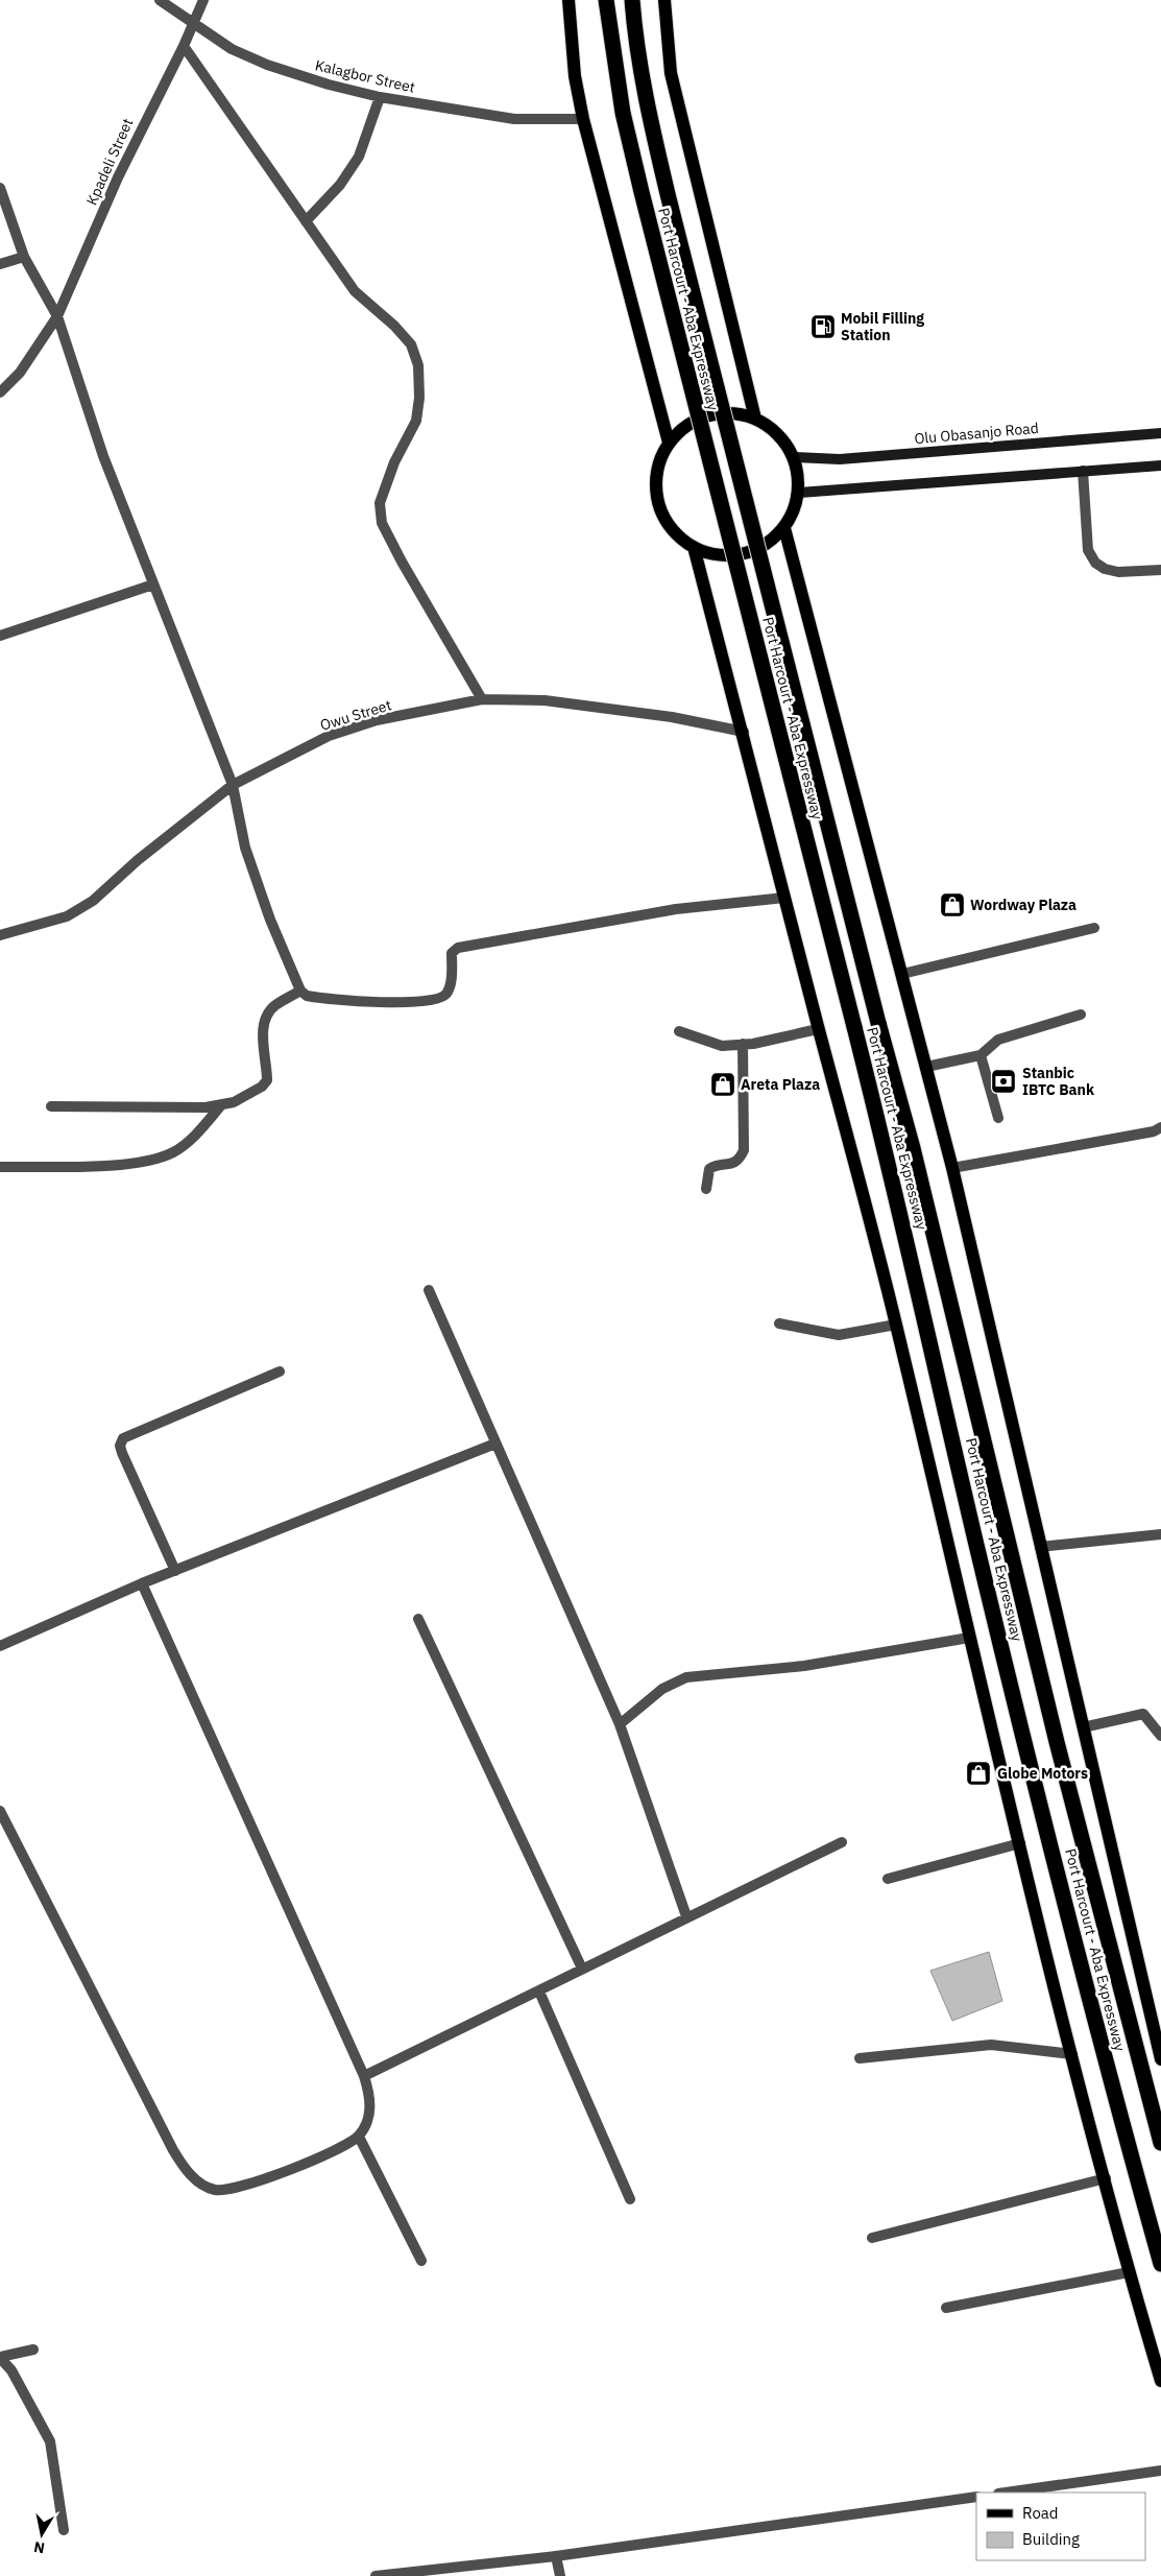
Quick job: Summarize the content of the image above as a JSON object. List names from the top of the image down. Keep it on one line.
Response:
{"streets":{"highway":["Port Harcourt - Aba Expressway"],"main road":["Olu Obasanjo Road"],"street":["Kalagbor Street","Kpadeli Street","Owu Street"]},"crossings":[["Kalagbor Street","Kpadeli Street"]],"places":{"fuel station":["Mobil Filling Station"],"shop":["Wordway Plaza","Areta Plaza","Globe Motors"],"bank":["Stanbic IBTC Bank"]},"legend":["Road","Building"],"north":"bottom"}
